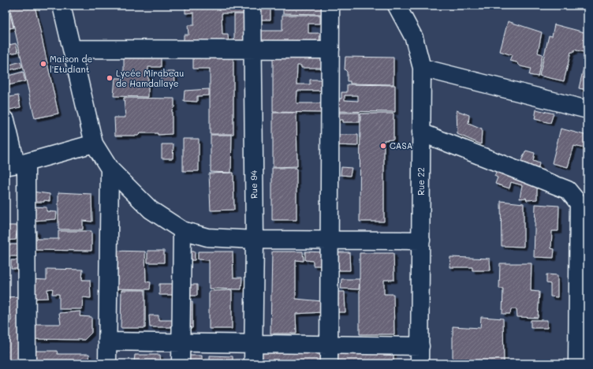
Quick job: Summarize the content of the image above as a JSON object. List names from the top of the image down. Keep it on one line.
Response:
{"streets":{"street":["Rue 22","Rue 94"]},"places":["Maison de l'Etudiant","Lycée Mirabeau de Hamdallaye","CASA"]}
